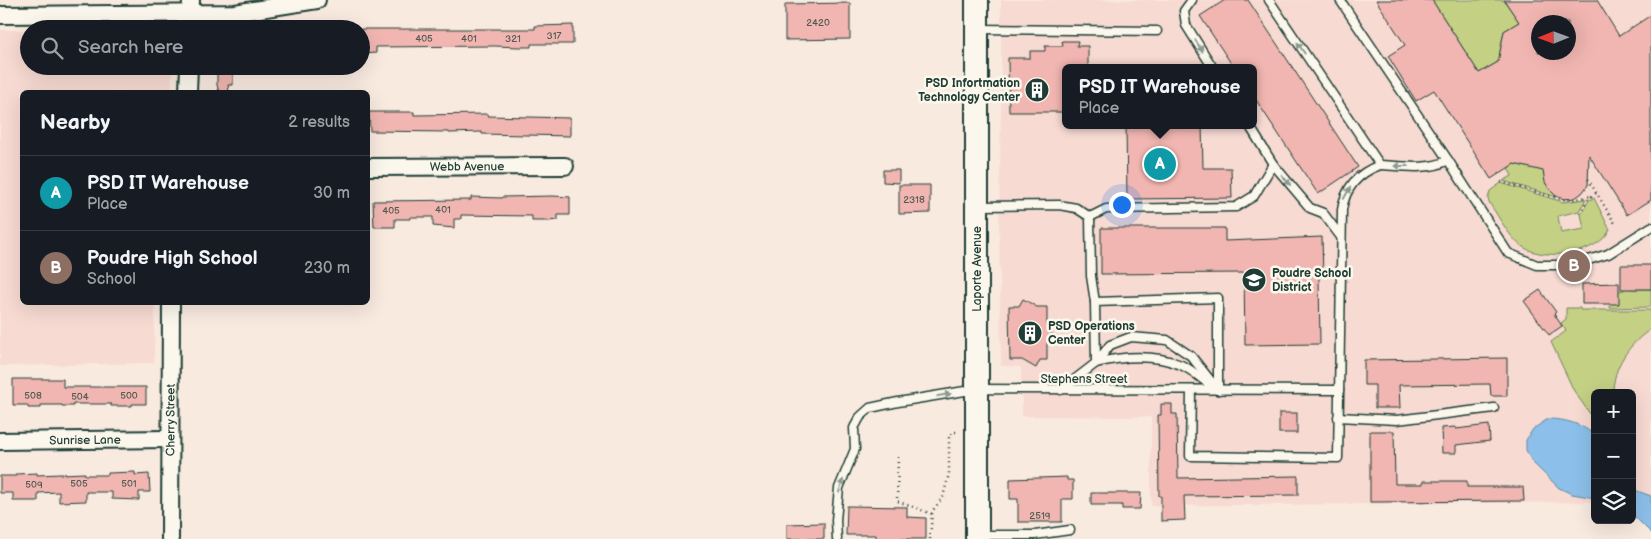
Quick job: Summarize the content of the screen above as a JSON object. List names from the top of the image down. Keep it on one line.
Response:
{"streets":{"street":["Webb Avenue","Laporte Avenue","Cherry Street","Sunrise Lane"],"lane":["Stephens Street"]},"crossings":[["Laporte Avenue","Stephens Street"],["Cherry Street","Sunrise Lane"]],"places":{"building":["PSD Infortmation Technology Center","PSD Operations Center"],"school or university":["Poudre School District"]},"house_numbers":["2420","317","405","401","321","2318","401","405","508","500","504","505","501","509","2519"],"north":"left","page":{"search":"Search here","popup":["PSD IT Warehouse","Place"],"heading":["Nearby","2 results"],"pins":["A","B"],"list":[{"mark":"A","name":"PSD IT Warehouse","note":"Place","value":"30 m"},{"mark":"B","name":"Poudre High School","note":"School","value":"230 m"}],"map_buttons":["+","−"]}}
